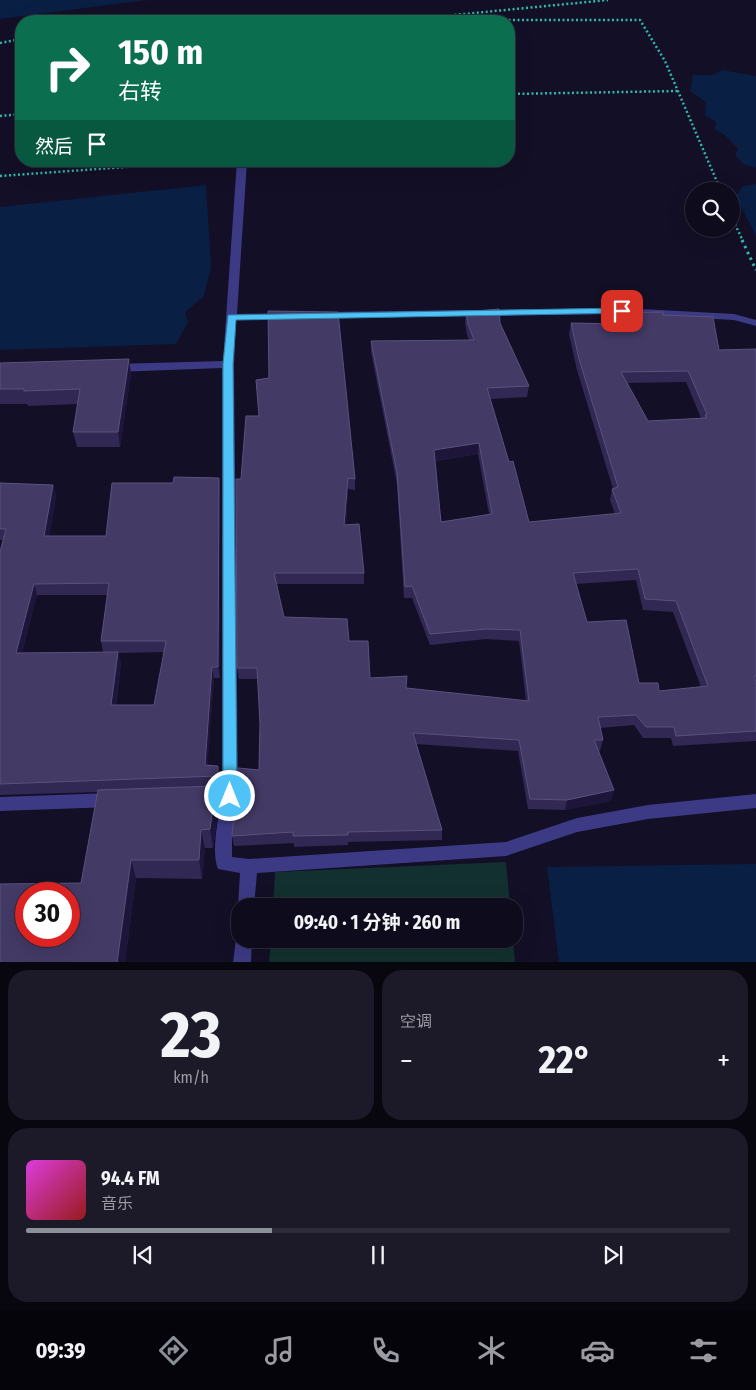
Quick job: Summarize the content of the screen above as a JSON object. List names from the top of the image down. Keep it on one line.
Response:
{"page":{"turn":["150 m","右转"],"then":"然后","limit":"30","trip":"09:40 · 1 分钟 · 260 m","tile":[["23","km/h"],"空调"],"heat":["−","22°","+"],"song":["94.4 FM","音乐"],"tabs":"09:39"}}
